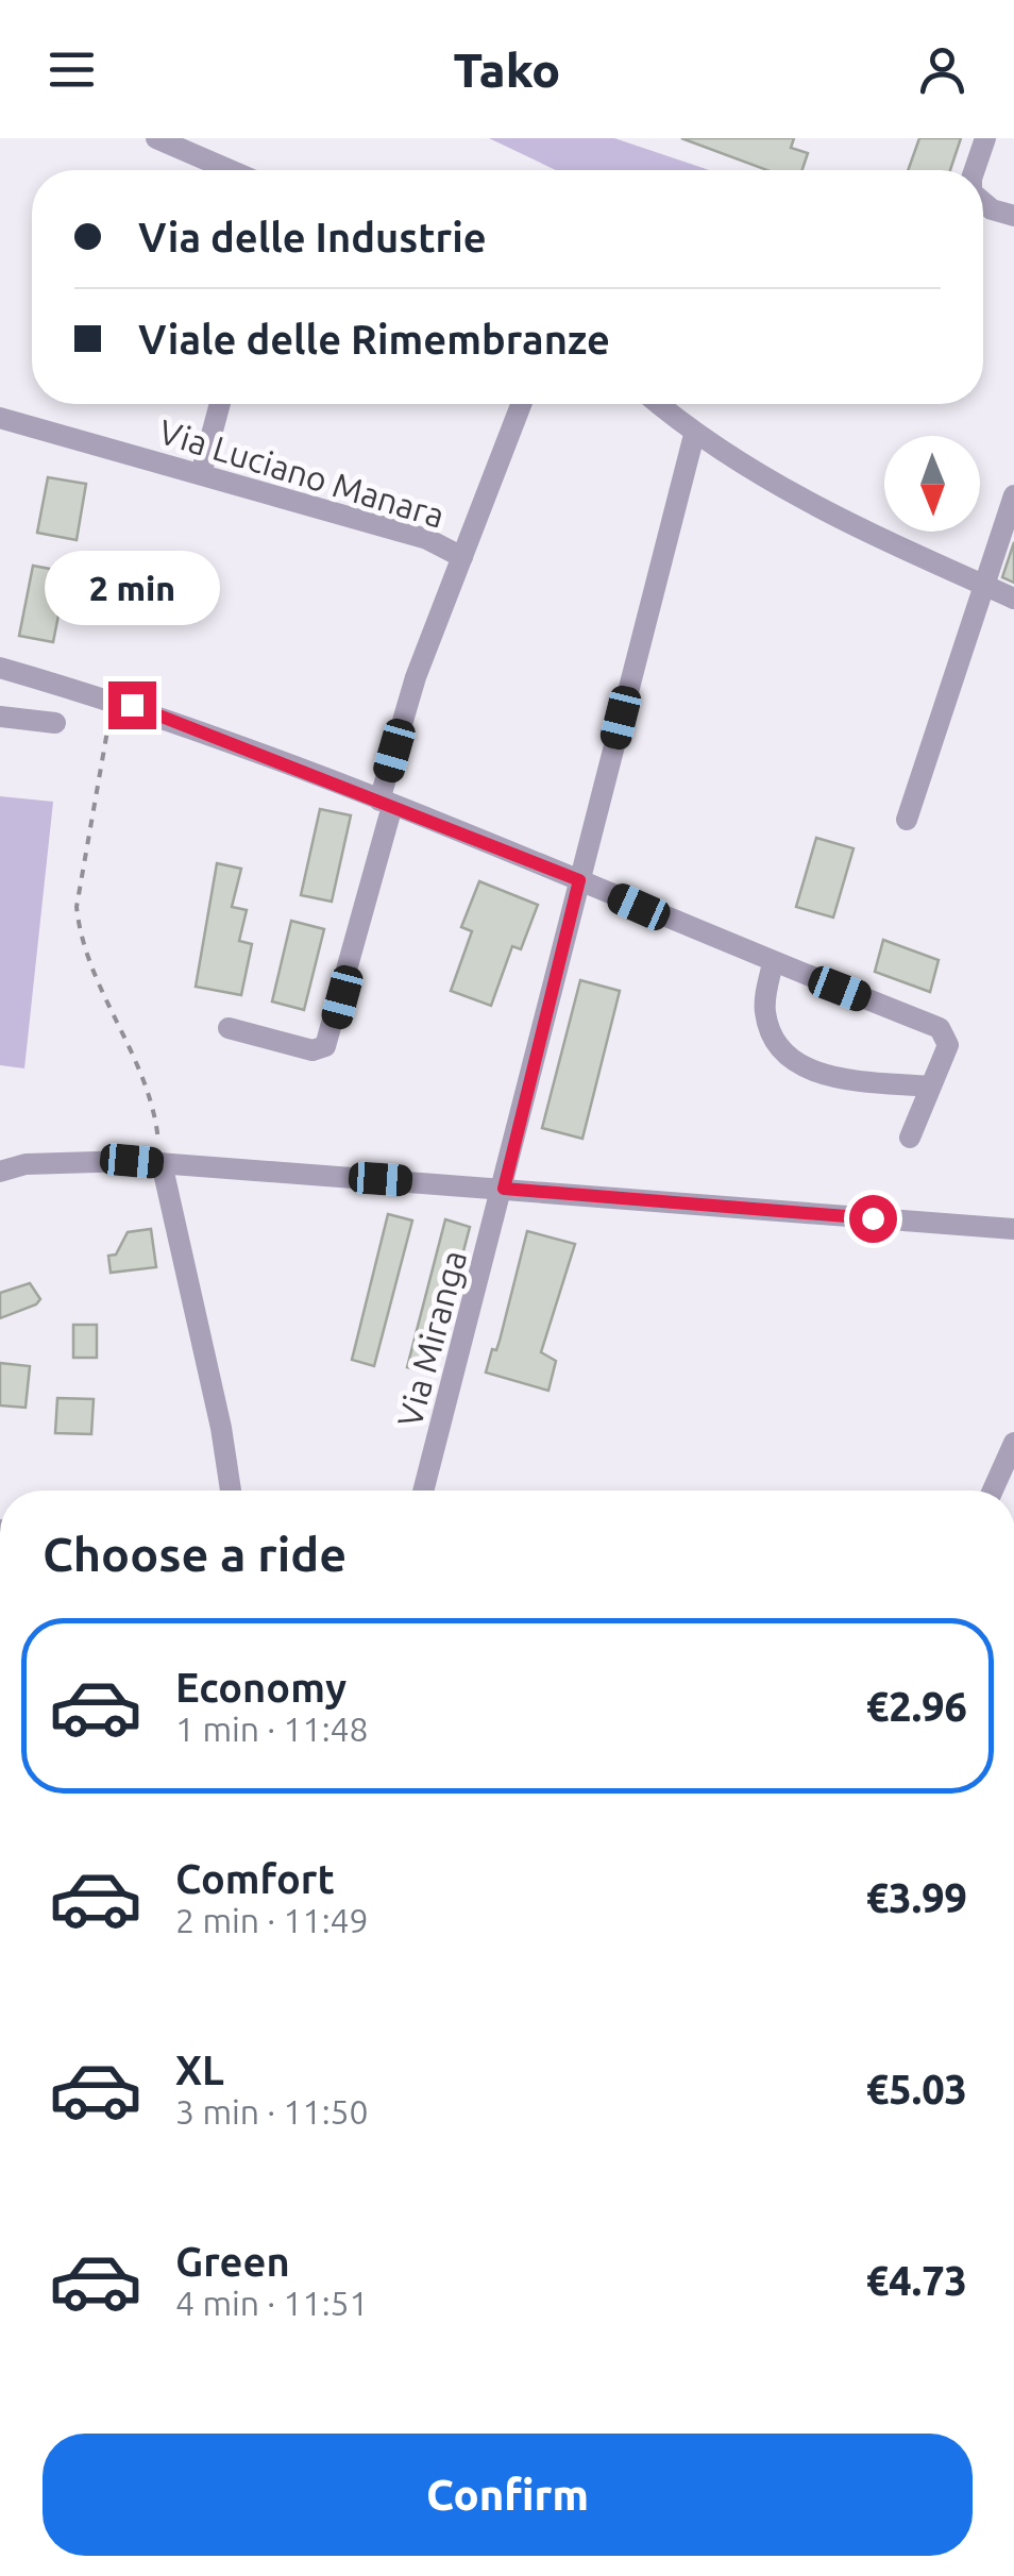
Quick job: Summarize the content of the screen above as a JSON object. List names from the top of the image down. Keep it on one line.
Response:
{"streets":{"street":["Via Luciano Manara","Via Miranga"]},"north":"bottom","page":{"header":"Tako","banner":["Via delle Industrie","Viale delle Rimembranze"],"bubble":"2 min","heading":"Choose a ride","list":[{"name":"Economy","note":"1 min · 11:48","value":"€2.96"},{"name":"Comfort","note":"2 min · 11:49","value":"€3.99"},{"name":"XL","note":"3 min · 11:50","value":"€5.03"},{"name":"Green","note":"4 min · 11:51","value":"€4.73"}],"buttons":"Confirm"}}
